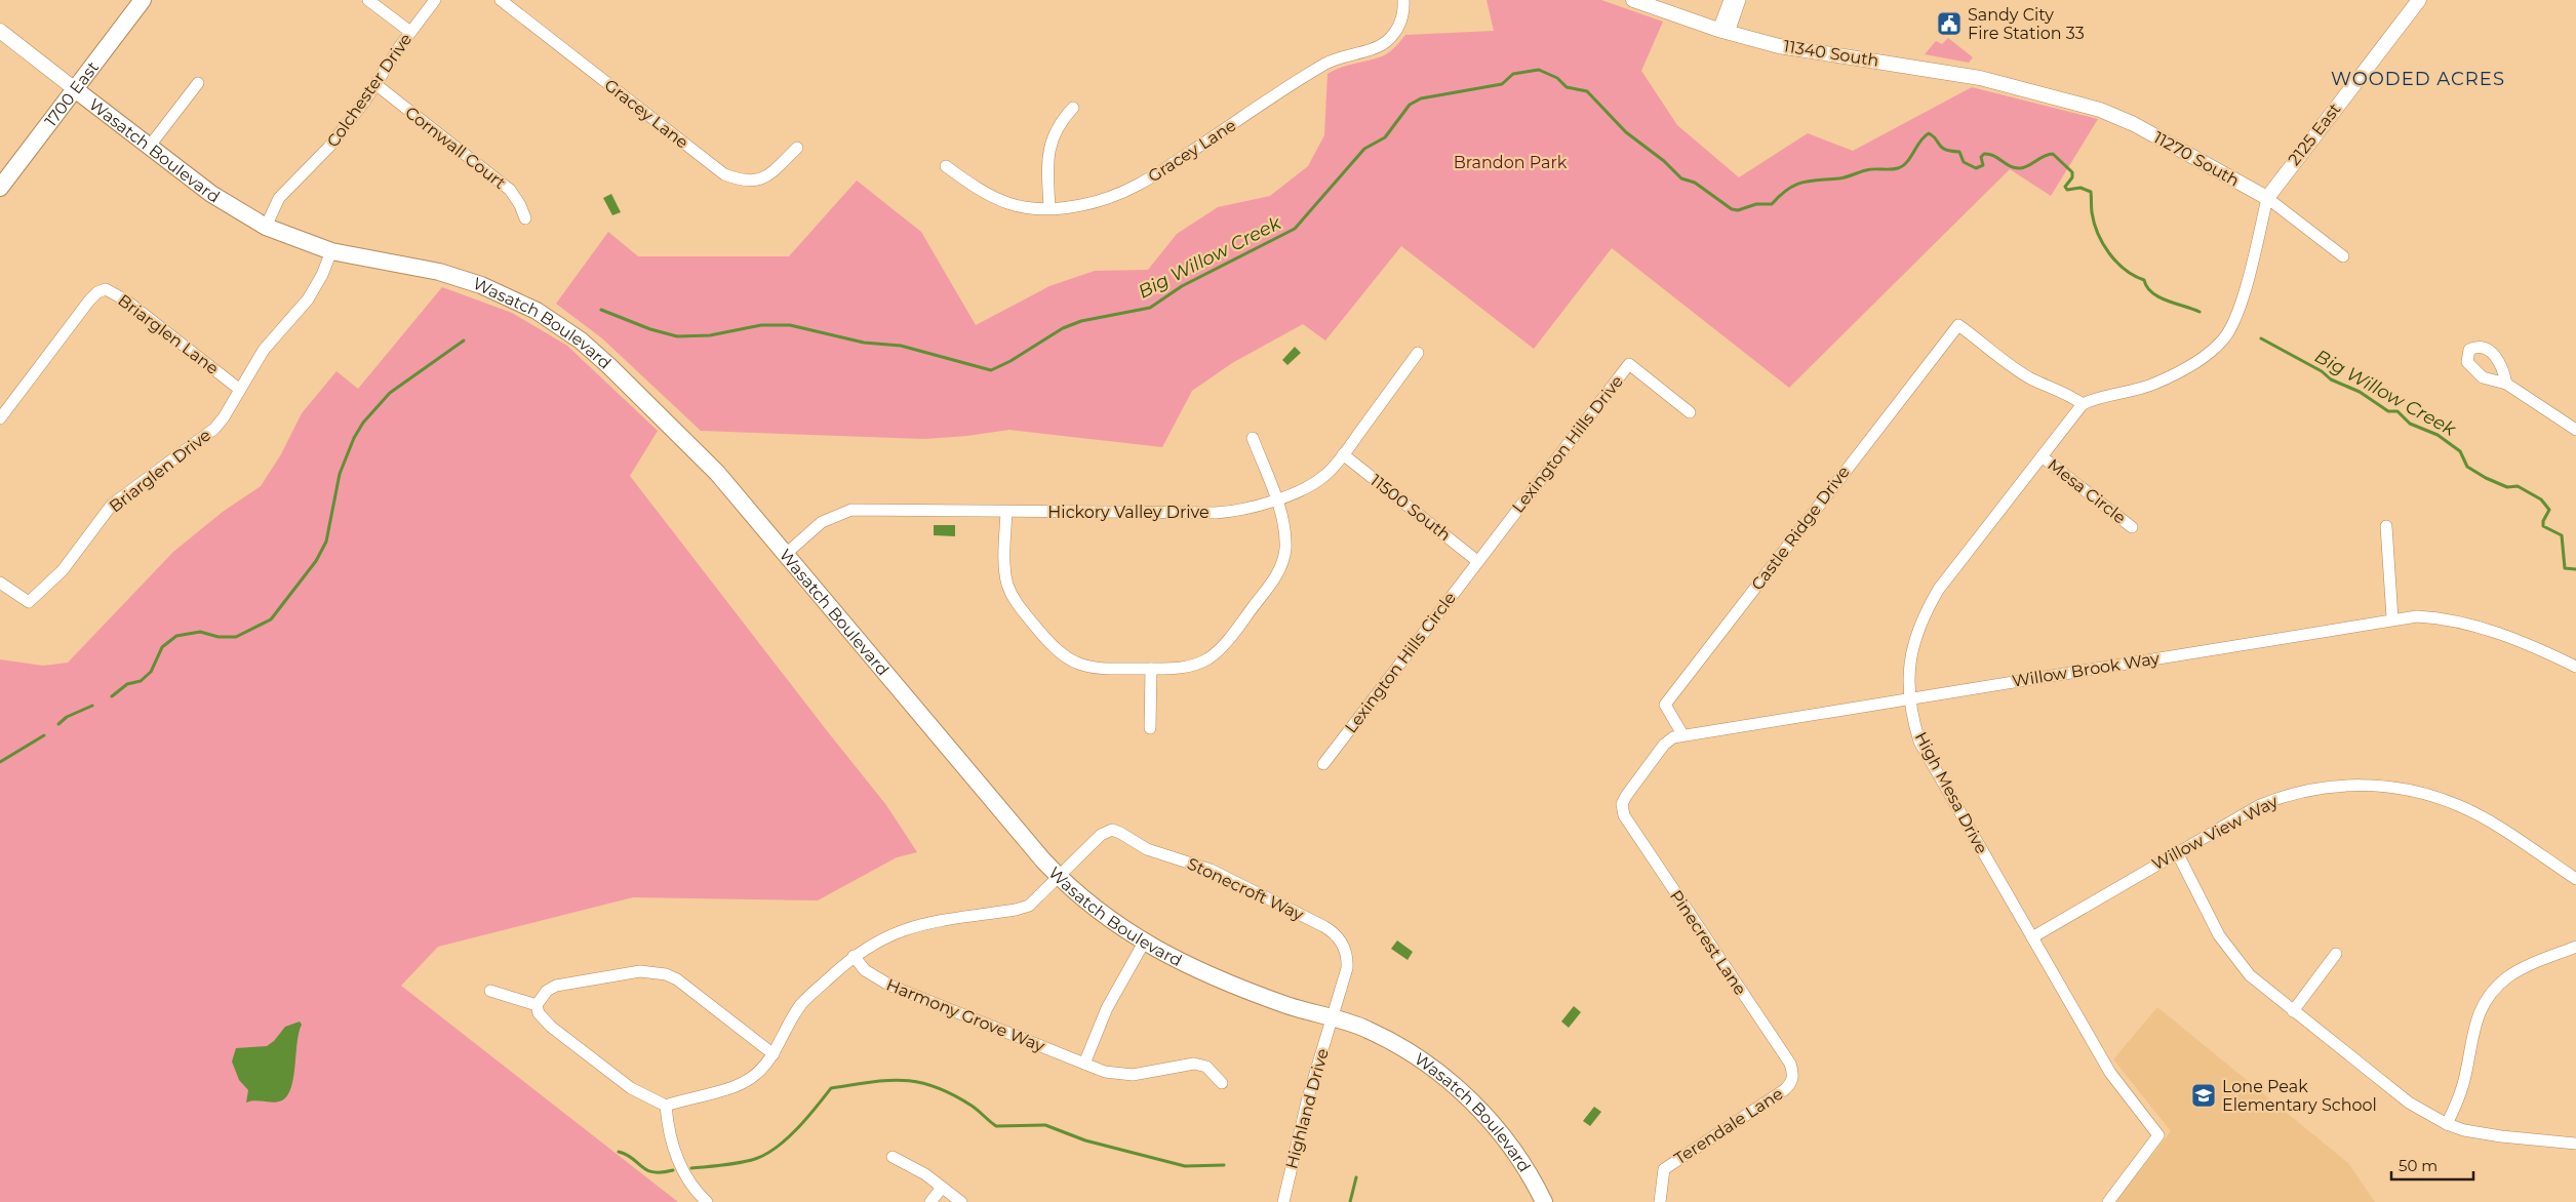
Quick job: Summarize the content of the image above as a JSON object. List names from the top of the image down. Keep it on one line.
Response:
{"streets":{"main road":["1700 East","Wasatch Boulevard"],"street":["11340 South","Colchester Drive","Gracey Lane","2125 East","Cornwall Court","11270 South","Briarglen Lane","Lexington Hills Drive","Briarglen Drive","Mesa Circle","11500 South","Hickory Valley Drive","Castle Ridge Drive","Lexington Hills Circle","Willow Brook Way","High Mesa Drive","Willow View Way","Stonecroft Way","Pinecrest Lane","Harmony Grove Way","Highland Drive","Terendale Lane"]},"crossings":[["11340 South","11270 South"],["Colchester Drive","Cornwall Court"],["Colchester Drive","Wasatch Boulevard"],["1700 East","Wasatch Boulevard"],["2125 East","11270 South"],["Wasatch Boulevard","Briarglen Drive"],["Wasatch Boulevard","Hickory Valley Drive"],["Wasatch Boulevard","Stonecroft Way"],["Wasatch Boulevard","Highland Drive"],["Briarglen Lane","Briarglen Drive"],["Lexington Hills Drive","11500 South"],["Lexington Hills Drive","Lexington Hills Circle"],["Mesa Circle","High Mesa Drive"],["11500 South","Hickory Valley Drive"],["11500 South","Lexington Hills Circle"],["Castle Ridge Drive","Willow Brook Way"],["Castle Ridge Drive","High Mesa Drive"],["Willow Brook Way","High Mesa Drive"],["Willow Brook Way","Pinecrest Lane"],["High Mesa Drive","Willow View Way"],["Stonecroft Way","Harmony Grove Way"],["Stonecroft Way","Highland Drive"],["Pinecrest Lane","Terendale Lane"]],"districts":["WOODED ACRES"],"water":["Big Willow Creek"],"parks":["Brandon Park"],"places":{"public building":["Sandy City Fire Station 33"],"school or university":["Lone Peak Elementary School"]},"scale_bar":"50 m"}
